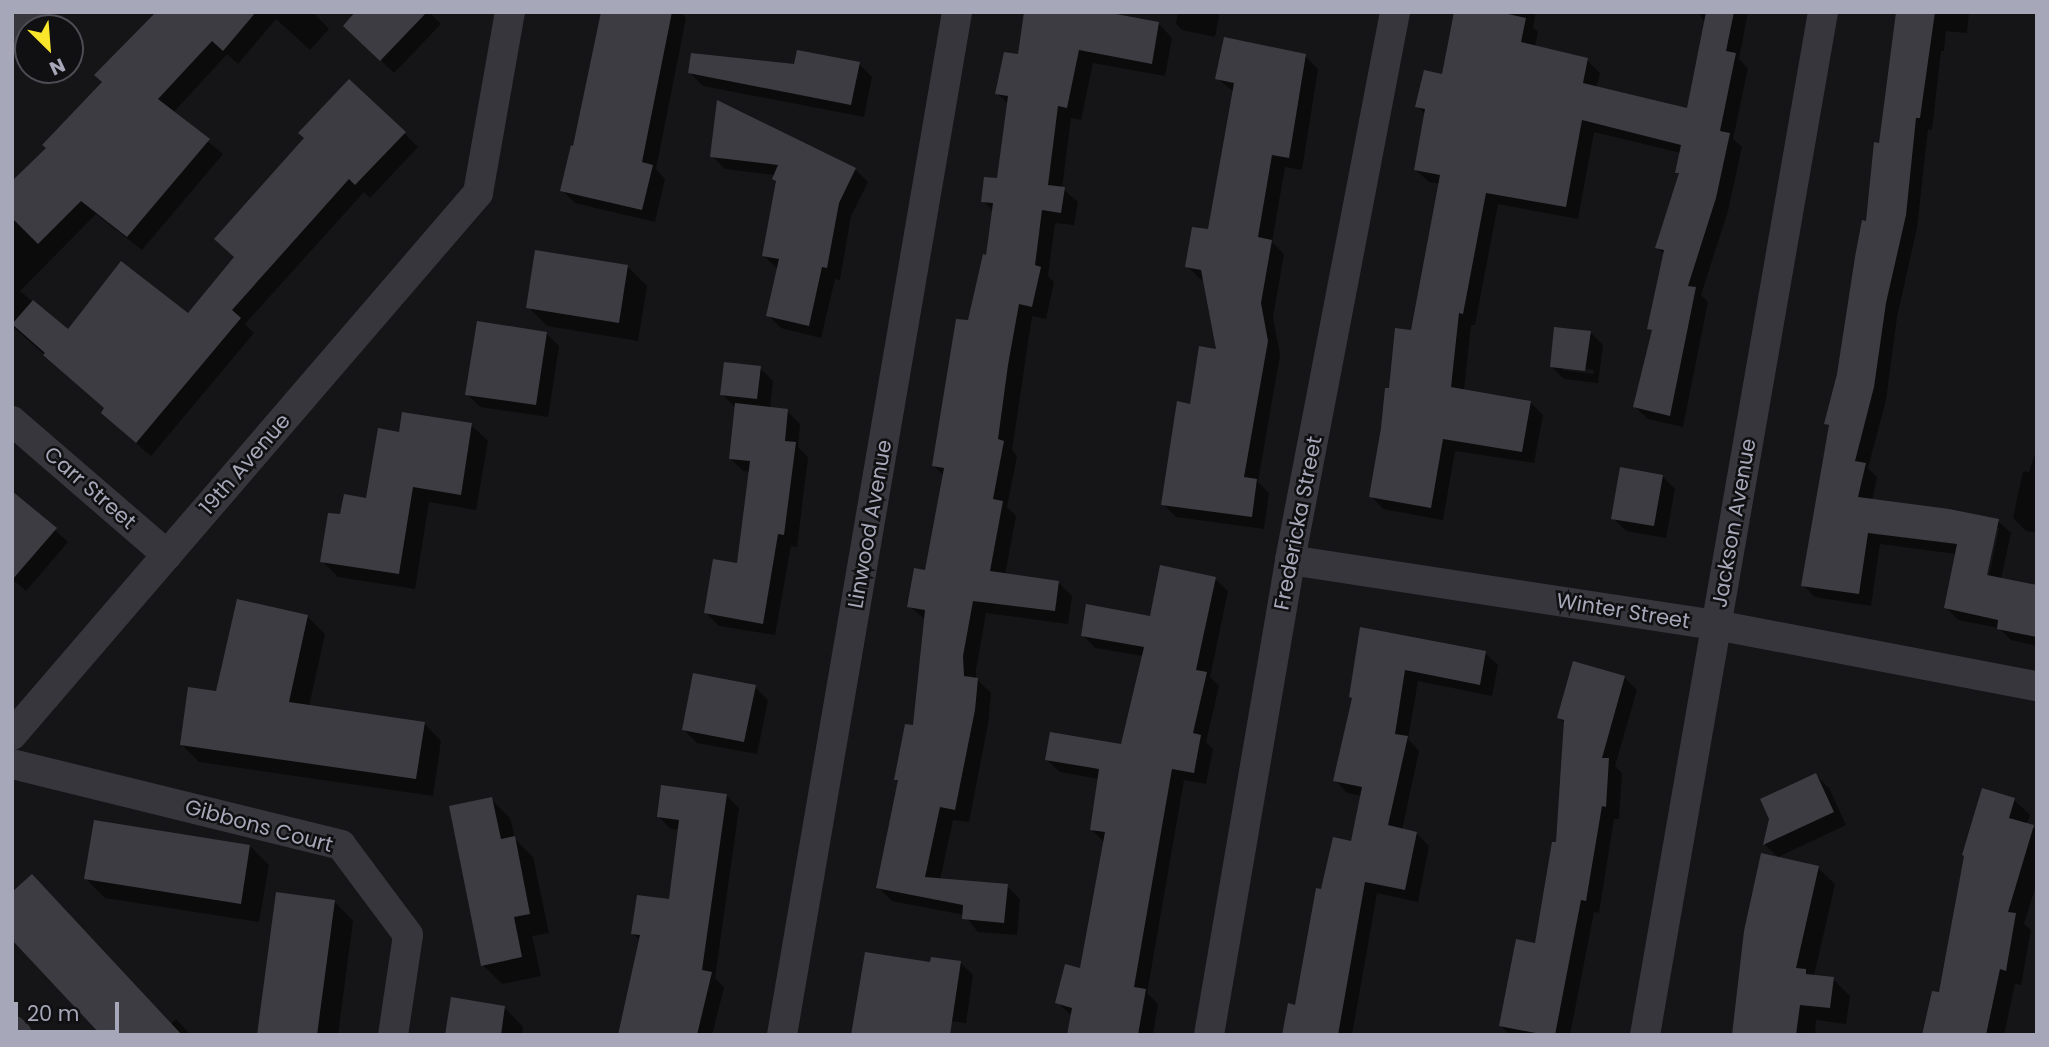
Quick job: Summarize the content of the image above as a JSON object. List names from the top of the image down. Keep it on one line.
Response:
{"streets":{"street":["19th Avenue","Carr Street","Fredericka Street","Jackson Avenue","Linwood Avenue","Winter Street","Gibbons Court"]},"crossings":[["19th Avenue","Carr Street"],["Fredericka Street","Winter Street"],["Jackson Avenue","Winter Street"]],"scale_bar":"20 m","north":"bottom right"}
